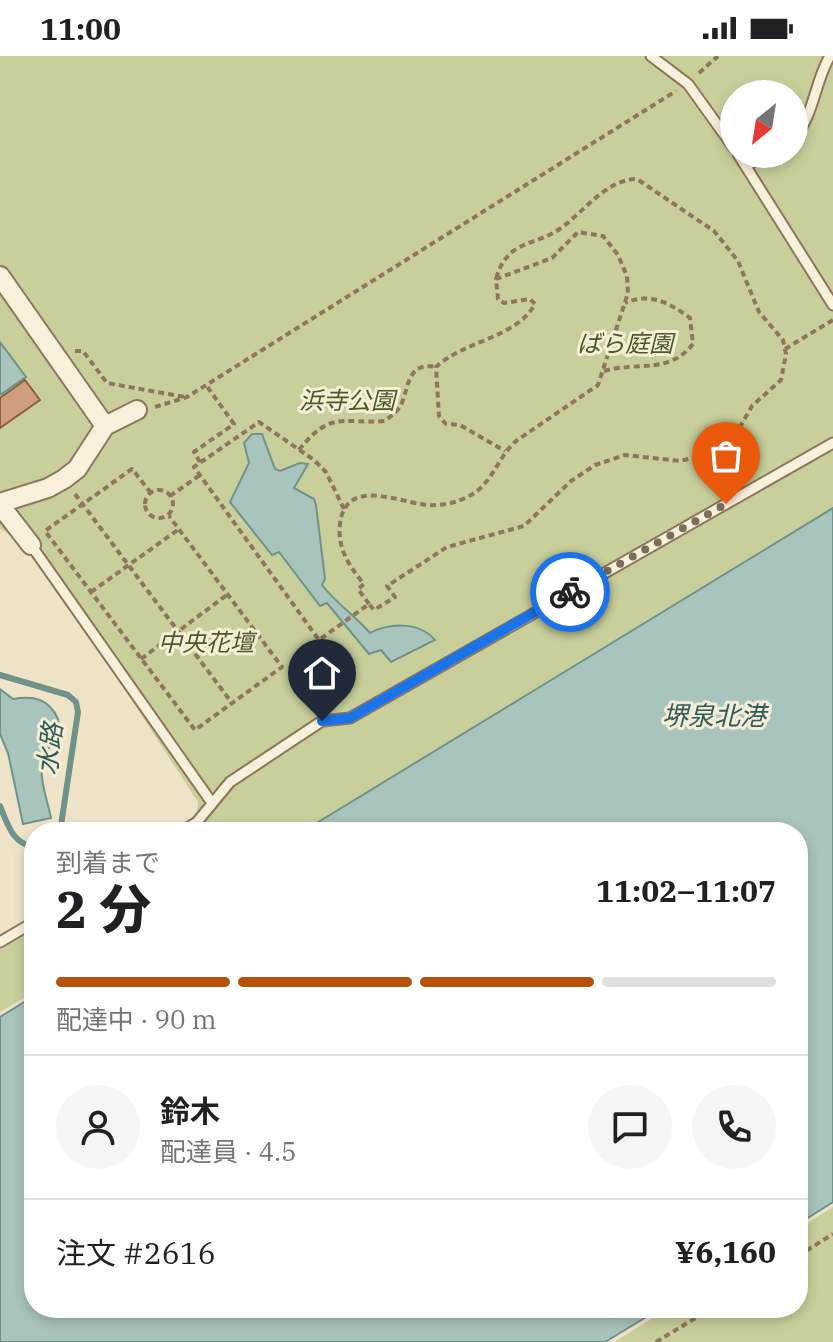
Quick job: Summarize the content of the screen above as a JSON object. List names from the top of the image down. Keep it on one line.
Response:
{"water":["堺泉北港","水路"],"parks":["ばら庭園","浜寺公園","中央花壇"],"north":"bottom left","page":{"status":"11:00","heading":["2 分","到着まで","11:02–11:07"],"panel":["鈴木","配達員 · 4.5","注文 #2616","¥6,160"],"bar":"配達中 · 90 m"}}
